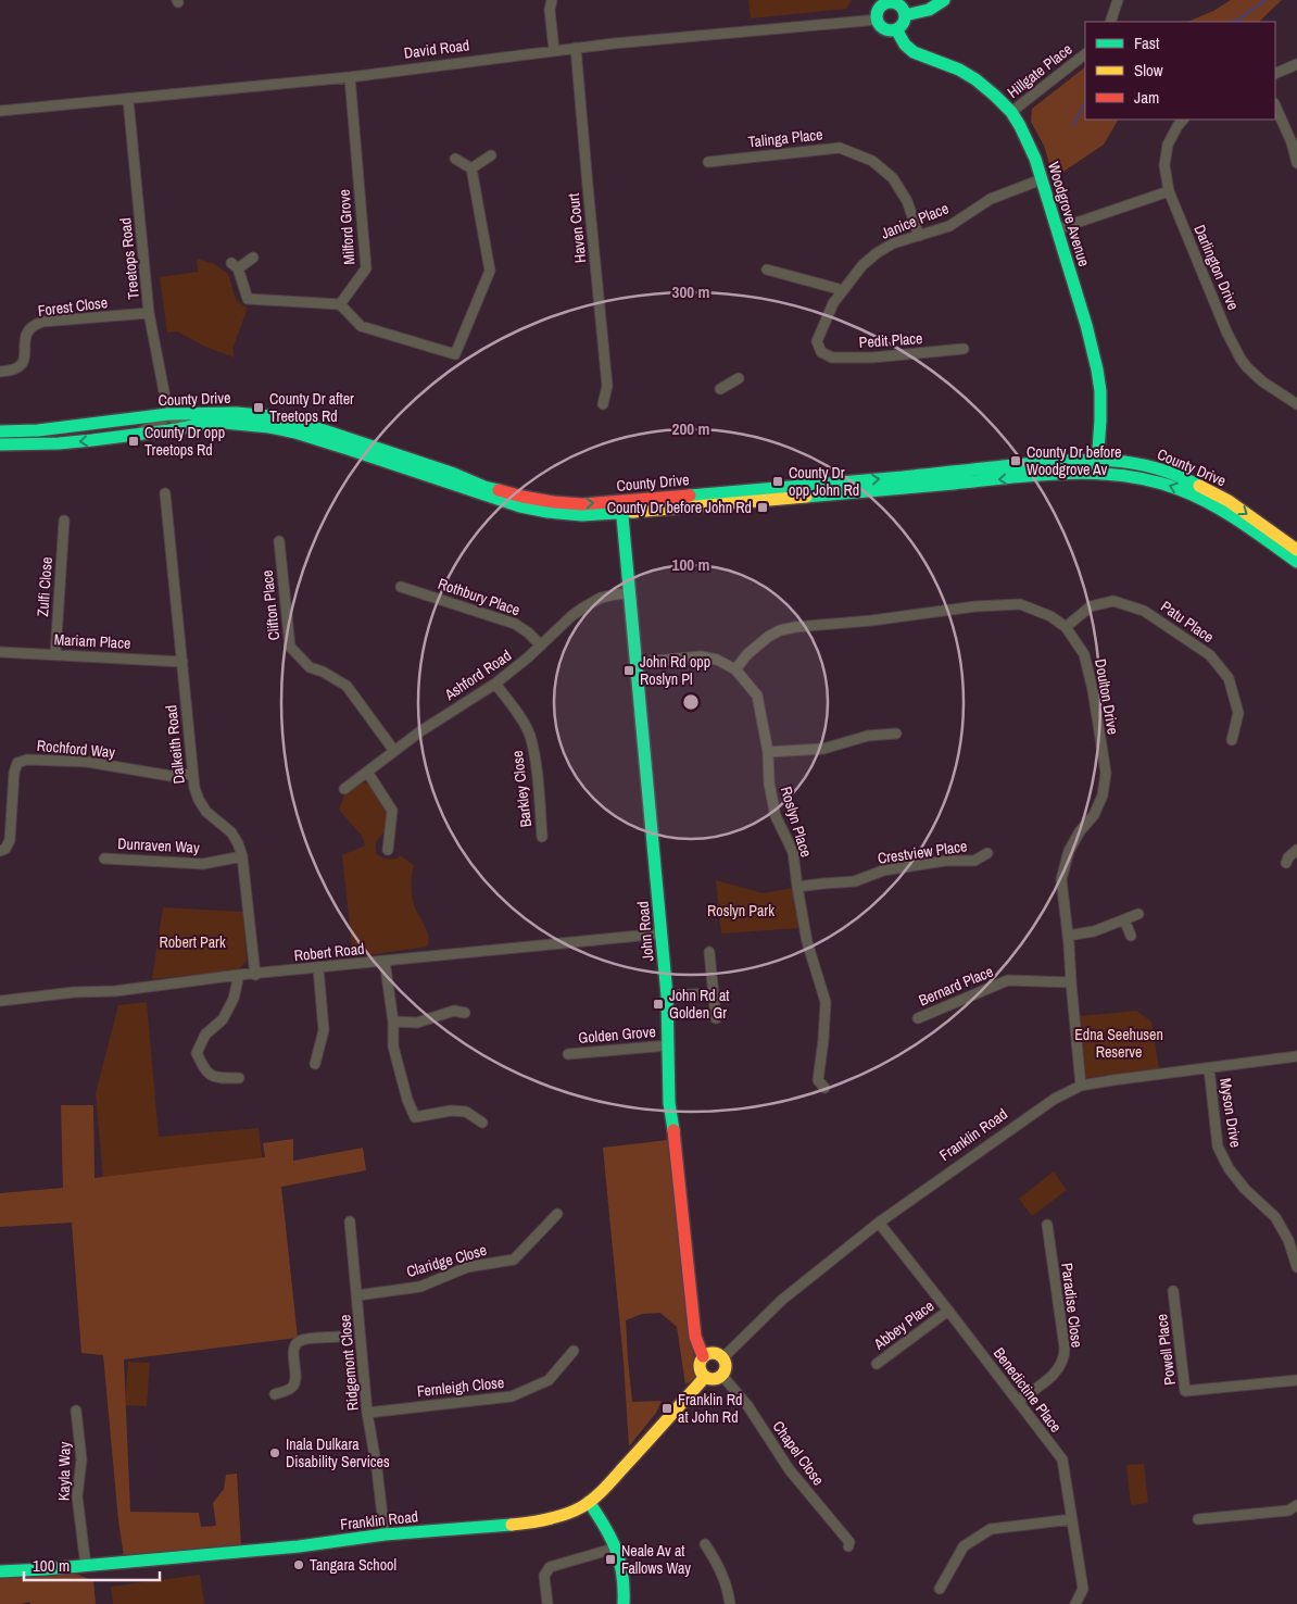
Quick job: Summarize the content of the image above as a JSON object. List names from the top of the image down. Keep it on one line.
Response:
{"streets":{"main road":["Woodgrove Avenue","County Drive","John Road","Franklin Road"],"street":["David Road","Hillgate Place","Talinga Place","Janice Place","Milford Grove","Haven Court","Treetops Road","Darlington Drive","Forest Close","Pedit Place","Zulfi Close","Rothbury Place","Clifton Place","Patu Place","Mariam Place","Ashford Road","Doulton Drive","Dalkeith Road","Rochford Way","Barkley Close","Roslyn Place","Dunraven Way","Crestview Place","Robert Road","Bernard Place","Golden Grove","Myson Drive","Claridge Close","Paradise Close","Abbey Place","Powell Place","Ridgemont Close","Fernleigh Close","Benedictine Place","Chapel Close","Kayla Way"]},"crossings":[["David Road","Woodgrove Avenue"],["David Road","Milford Grove"],["David Road","Haven Court"],["David Road","Treetops Road"],["Hillgate Place","Woodgrove Avenue"],["Talinga Place","Janice Place"],["Woodgrove Avenue","Janice Place"],["Woodgrove Avenue","County Drive"],["Janice Place","Pedit Place"],["Treetops Road","Forest Close"],["Treetops Road","County Drive"],["County Drive","John Road"],["Zulfi Close","Mariam Place"],["Rothbury Place","Ashford Road"],["Clifton Place","Ashford Road"],["Patu Place","Doulton Drive"],["Mariam Place","Dalkeith Road"],["Ashford Road","Barkley Close"],["Ashford Road","John Road"],["Doulton Drive","Roslyn Place"],["Doulton Drive","Bernard Place"],["Doulton Drive","Franklin Road"],["Dalkeith Road","Rochford Way"],["Dalkeith Road","Dunraven Way"],["Dalkeith Road","Robert Road"],["Roslyn Place","Crestview Place"],["Roslyn Place","John Road"],["John Road","Robert Road"],["John Road","Golden Grove"],["John Road","Franklin Road"],["John Road","Chapel Close"],["Myson Drive","Franklin Road"],["Franklin Road","Ridgemont Close"],["Franklin Road","Benedictine Place"],["Franklin Road","Chapel Close"],["Franklin Road","Kayla Way"],["Claridge Close","Ridgemont Close"],["Paradise Close","Benedictine Place"],["Abbey Place","Benedictine Place"],["Ridgemont Close","Fernleigh Close"]],"parks":["Roslyn Park","Robert Park","Edna Seehusen Reserve"],"places":{"transit":["County Dr after Treetops Rd","County Dr opp Treetops Rd","County Dr before Woodgrove Av","County Dr opp John Rd","County Dr before John Rd","John Rd opp Roslyn Pl","John Rd at Golden Gr","Franklin Rd at John Rd","Neale Av at Fallows Way"],"other":["Inala Dulkara Disability Services","Tangara School"]},"legend":["Fast","Slow","Jam"],"scale_bar":"100 m","rings":["300 m","200 m","100 m"]}
